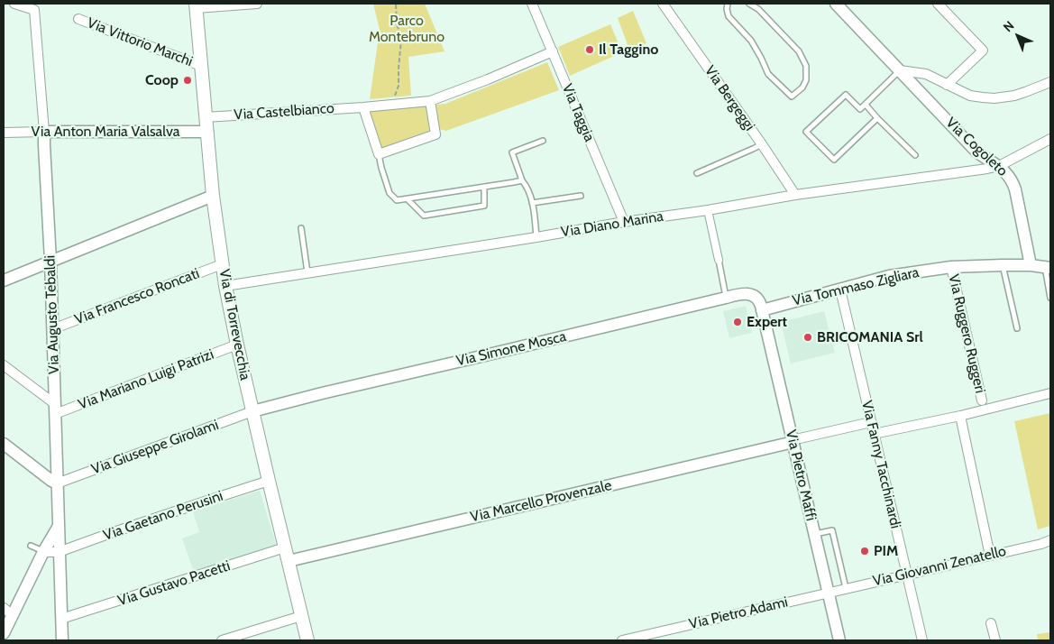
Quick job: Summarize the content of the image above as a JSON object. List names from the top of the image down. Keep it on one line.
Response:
{"streets":{"main road":["Via di Torrevecchia"],"street":["Via Vittorio Marchi","Via Bergeggi","Via Castelbianco","Via Taggia","Via Anton Maria Valsalva","Via Cogoleto","Via Diano Marina","Via Tommaso Zigliara","Via Francesco Roncati","Via Augusto Tebaldi","Via Ruggero Ruggeri","Via Simone Mosca","Via Mariano Luigi Patrizi","Via Giuseppe Girolami","Via Fanny Tacchinardi","Via Pietro Maffi","Via Marcello Provenzale","Via Gaetano Perusini","Via Giovanni Zenatello","Via Gustavo Pacetti","Via Pietro Adami"]},"crossings":[["Via Vittorio Marchi","Via di Torrevecchia"],["Via Bergeggi","Via Diano Marina"],["Via Castelbianco","Via Taggia"],["Via Castelbianco","Via di Torrevecchia"],["Via Taggia","Via Diano Marina"],["Via Anton Maria Valsalva","Via Augusto Tebaldi"],["Via Anton Maria Valsalva","Via di Torrevecchia"],["Via Cogoleto","Via Diano Marina"],["Via Cogoleto","Via Tommaso Zigliara"],["Via Diano Marina","Via di Torrevecchia"],["Via Tommaso Zigliara","Via Ruggero Ruggeri"],["Via Tommaso Zigliara","Via Simone Mosca"],["Via Tommaso Zigliara","Via Fanny Tacchinardi"],["Via Tommaso Zigliara","Via Pietro Maffi"],["Via Francesco Roncati","Via Augusto Tebaldi"],["Via Francesco Roncati","Via di Torrevecchia"],["Via Augusto Tebaldi","Via Mariano Luigi Patrizi"],["Via Augusto Tebaldi","Via Giuseppe Girolami"],["Via Augusto Tebaldi","Via Gaetano Perusini"],["Via Augusto Tebaldi","Via Gustavo Pacetti"],["Via di Torrevecchia","Via Simone Mosca"],["Via di Torrevecchia","Via Mariano Luigi Patrizi"],["Via di Torrevecchia","Via Giuseppe Girolami"],["Via di Torrevecchia","Via Marcello Provenzale"],["Via di Torrevecchia","Via Gaetano Perusini"],["Via di Torrevecchia","Via Gustavo Pacetti"],["Via Simone Mosca","Via Giuseppe Girolami"],["Via Simone Mosca","Via Pietro Maffi"],["Via Fanny Tacchinardi","Via Giovanni Zenatello"],["Via Pietro Maffi","Via Marcello Provenzale"],["Via Pietro Maffi","Via Giovanni Zenatello"],["Via Pietro Maffi","Via Pietro Adami"],["Via Giovanni Zenatello","Via Pietro Adami"]],"parks":["Parco Montebruno"],"places":["Il Taggino","Coop","Expert","BRICOMANIA Srl","PIM"],"north":"top left"}
